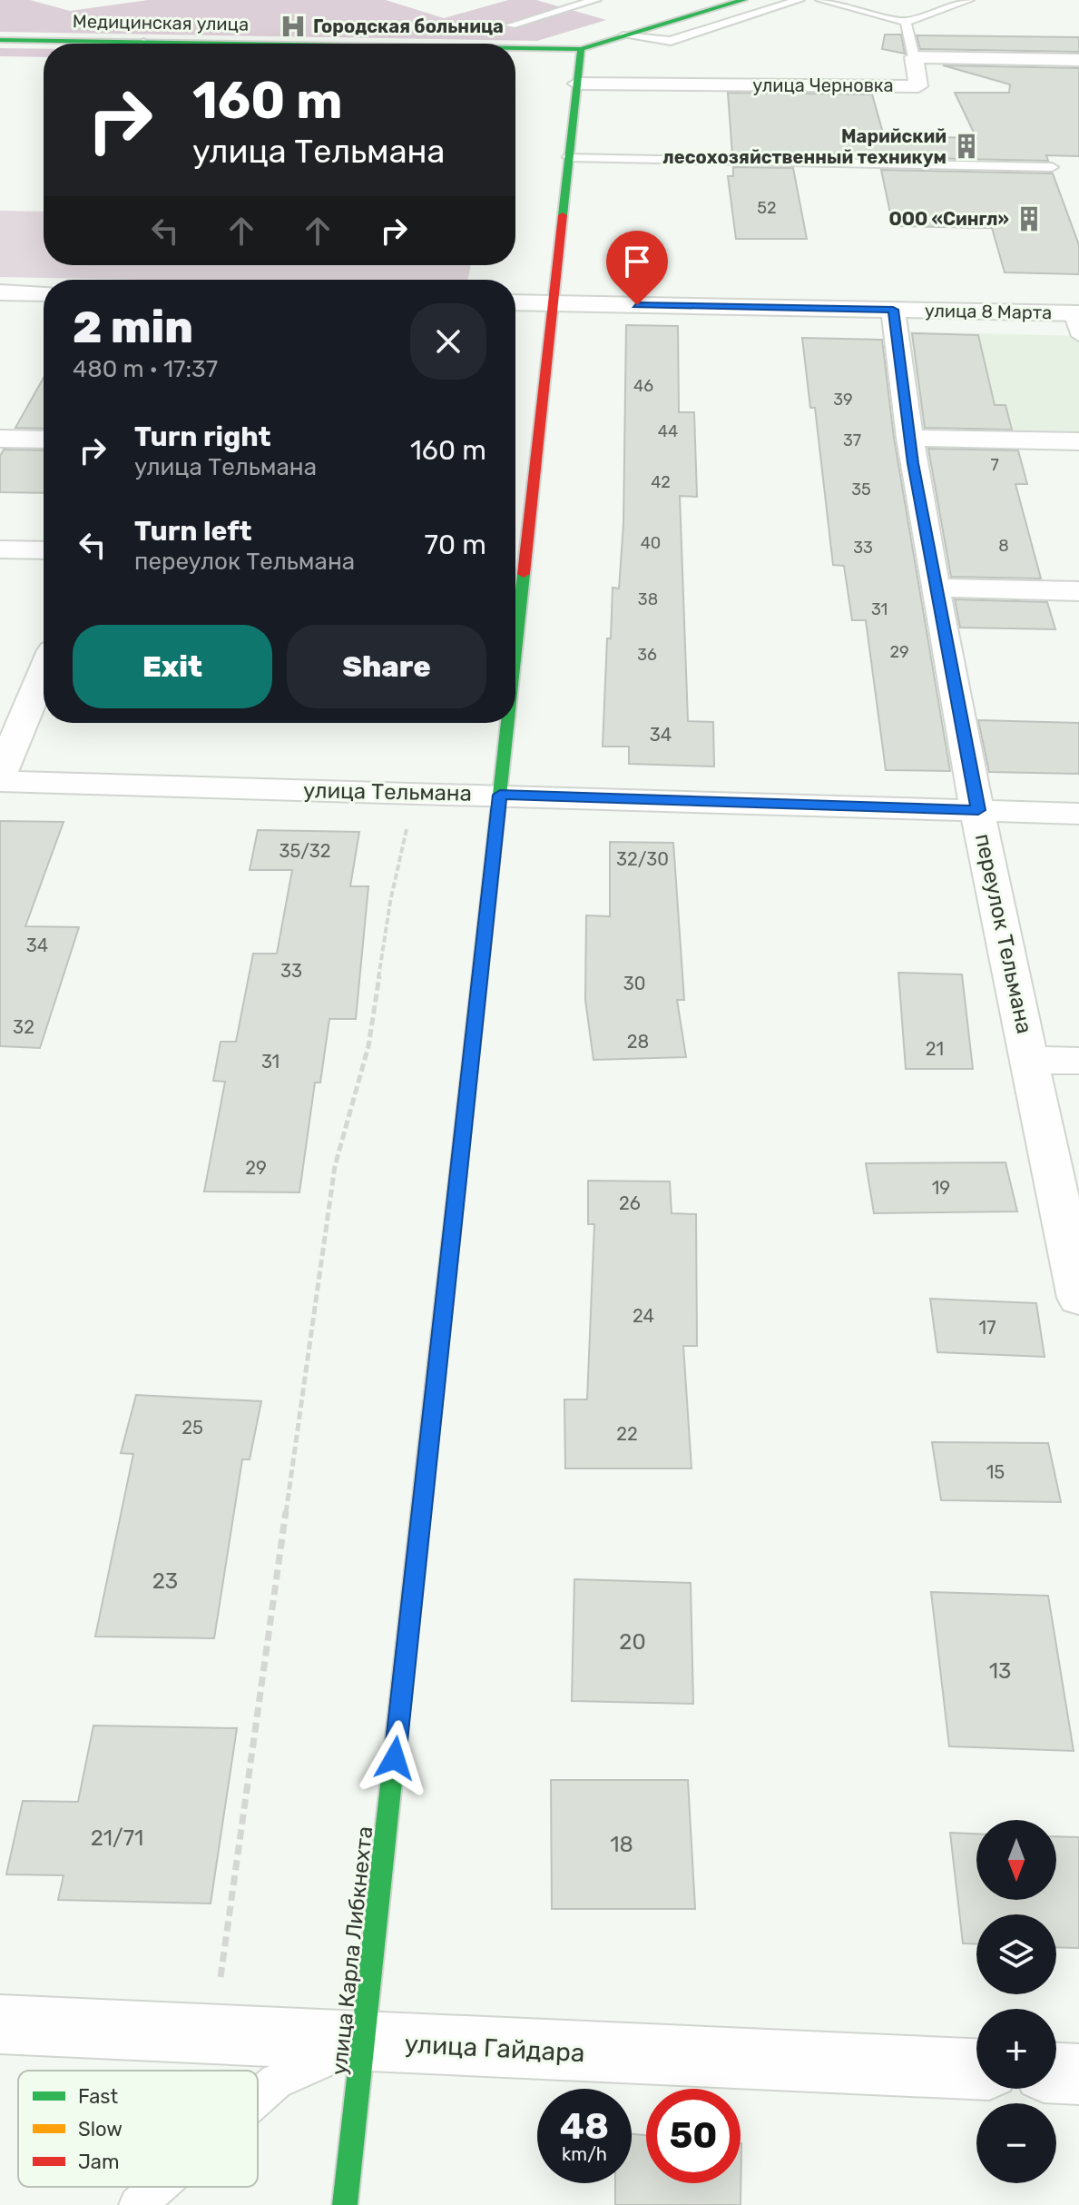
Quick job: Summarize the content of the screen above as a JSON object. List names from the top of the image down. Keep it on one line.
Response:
{"streets":{"main road":["Медицинская улица","улица Карла Либкнехта"],"street":["улица Черновка","улица 8 Марта","улица Тельмана","переулок Тельмана","улица Гайдара"]},"crossings":[["Медицинская улица","улица Карла Либкнехта"],["улица Черновка","улица Карла Либкнехта"],["улица 8 Марта","переулок Тельмана"],["улица 8 Марта","улица Карла Либкнехта"],["улица Тельмана","переулок Тельмана"],["улица Тельмана","улица Карла Либкнехта"],["улица Карла Либкнехта","улица Гайдара"]],"places":{"hospital":["Городская больница"],"building":["Марийский лесохозяйственный техникум","ООО «Сингл»"]},"house_numbers":["52","46","39","44","37","7","42","35","40","8","33","38","31","29","36","34","35/32","32/30","34","33","30","32","28","21","31","29","19","26","24","17","25","22","15","23","20","13","21/71","18"],"legend":["Fast","Slow","Jam"],"north":"bottom","page":{"turn":["160 m","улица Тельмана"],"heading":["2 min","480 m · 17:37"],"list":[{"name":"Turn right","note":"улица Тельмана","value":"160 m"},{"name":"Turn left","note":"переулок Тельмана","value":"70 m"}],"buttons":["Exit","Share"],"map_buttons":["+","−"],"speed":"48 km/h","limit":"50"}}
